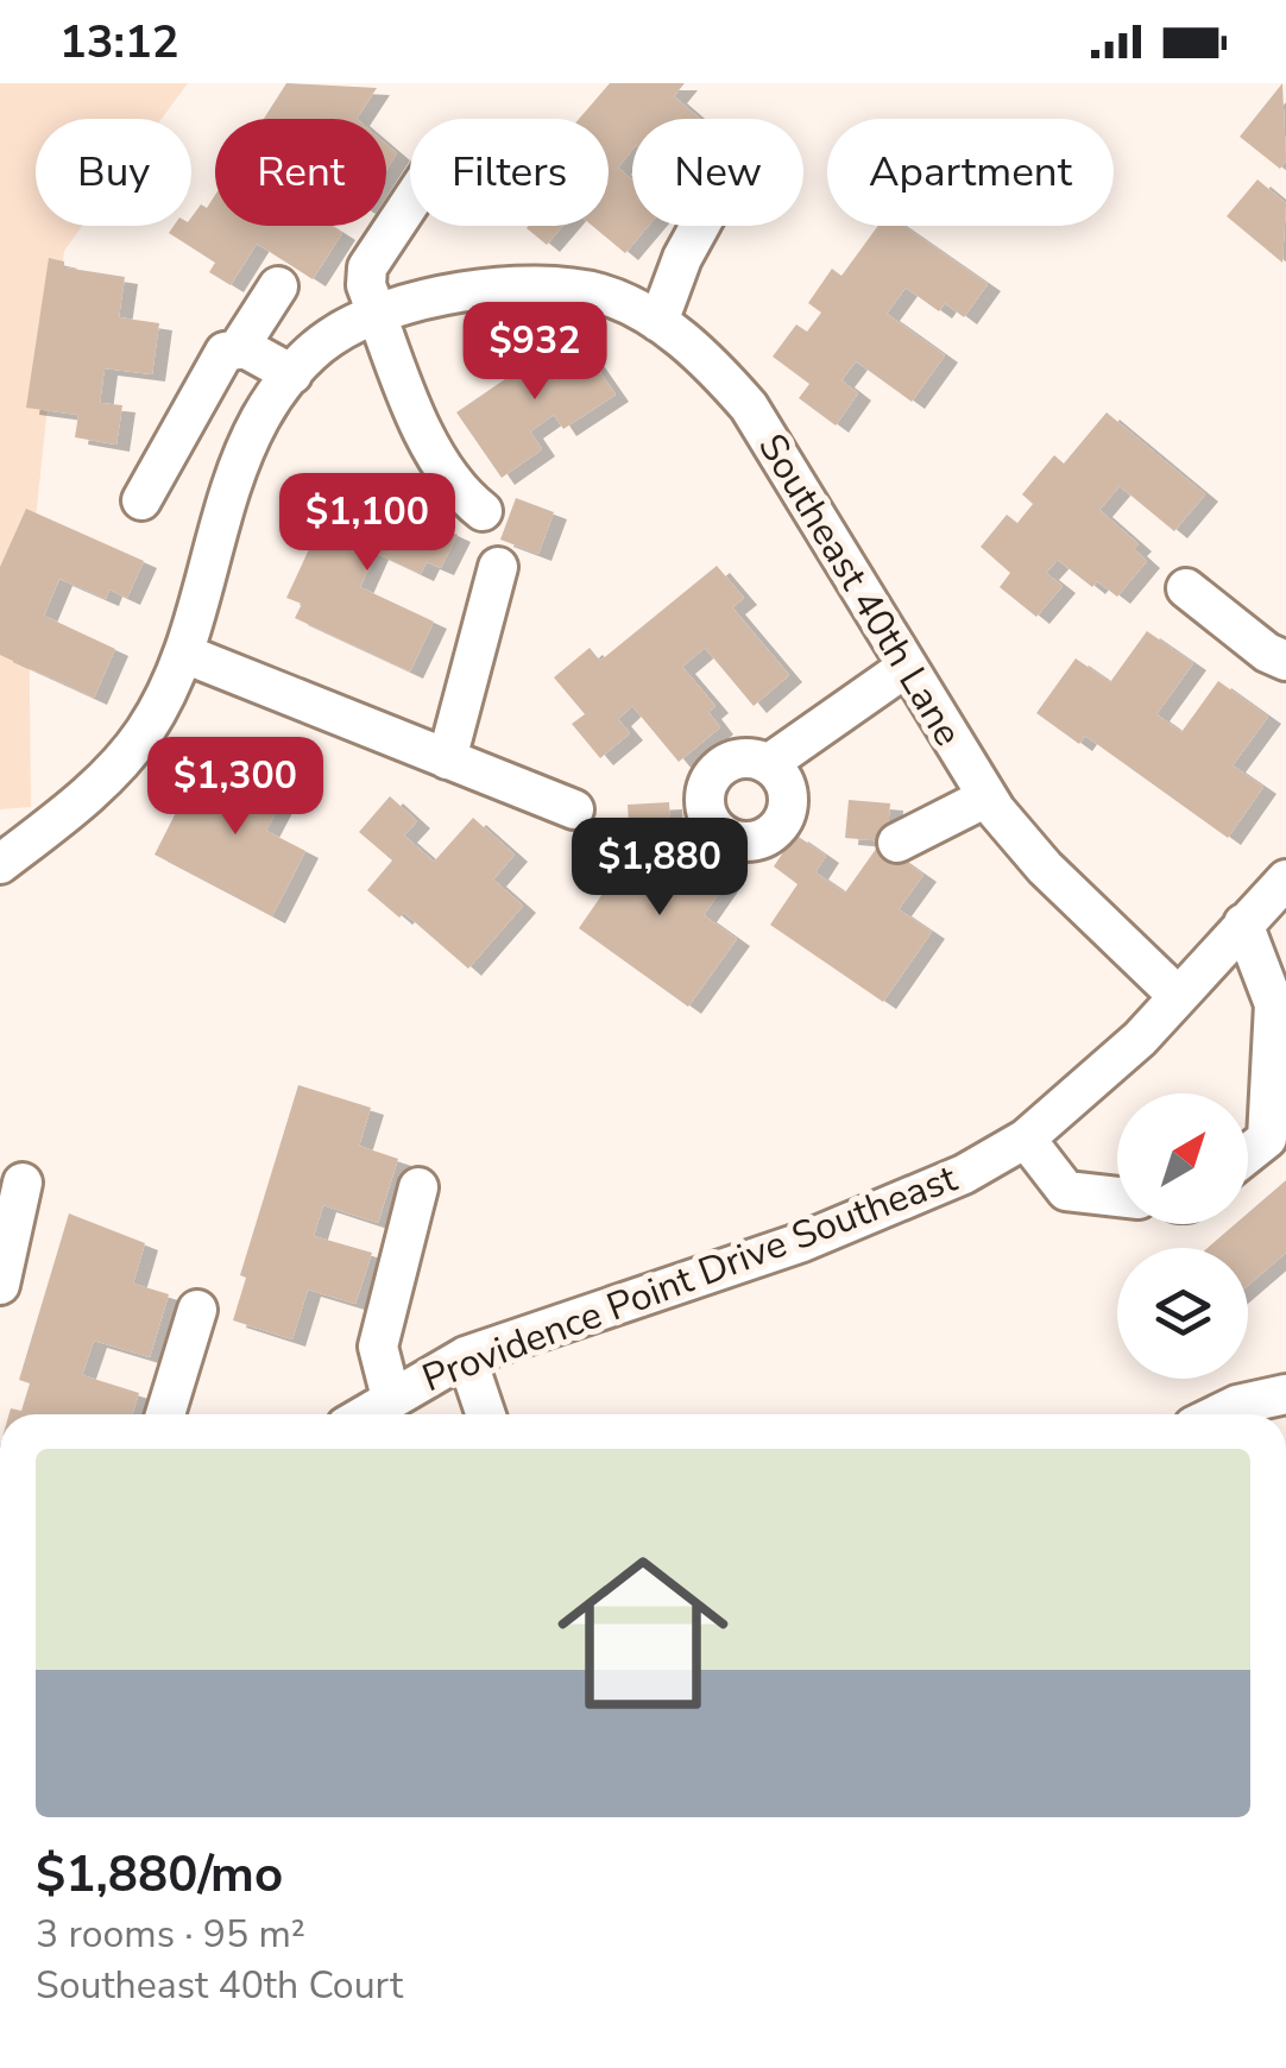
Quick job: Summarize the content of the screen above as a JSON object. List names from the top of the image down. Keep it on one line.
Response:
{"streets":{"street":["Southeast 40th Lane","Providence Point Drive Southeast"]},"crossings":[["Southeast 40th Lane","Providence Point Drive Southeast"]],"north":"top right","page":{"status":"13:12","chip":["Buy","Rent","Filters","New","Apartment"],"price":["$932","$1,100","$1,300","$1,880"],"list":[{"name":"$1,880/mo","note":"3 rooms · 95 m² · Southeast 40th Court"}]}}
